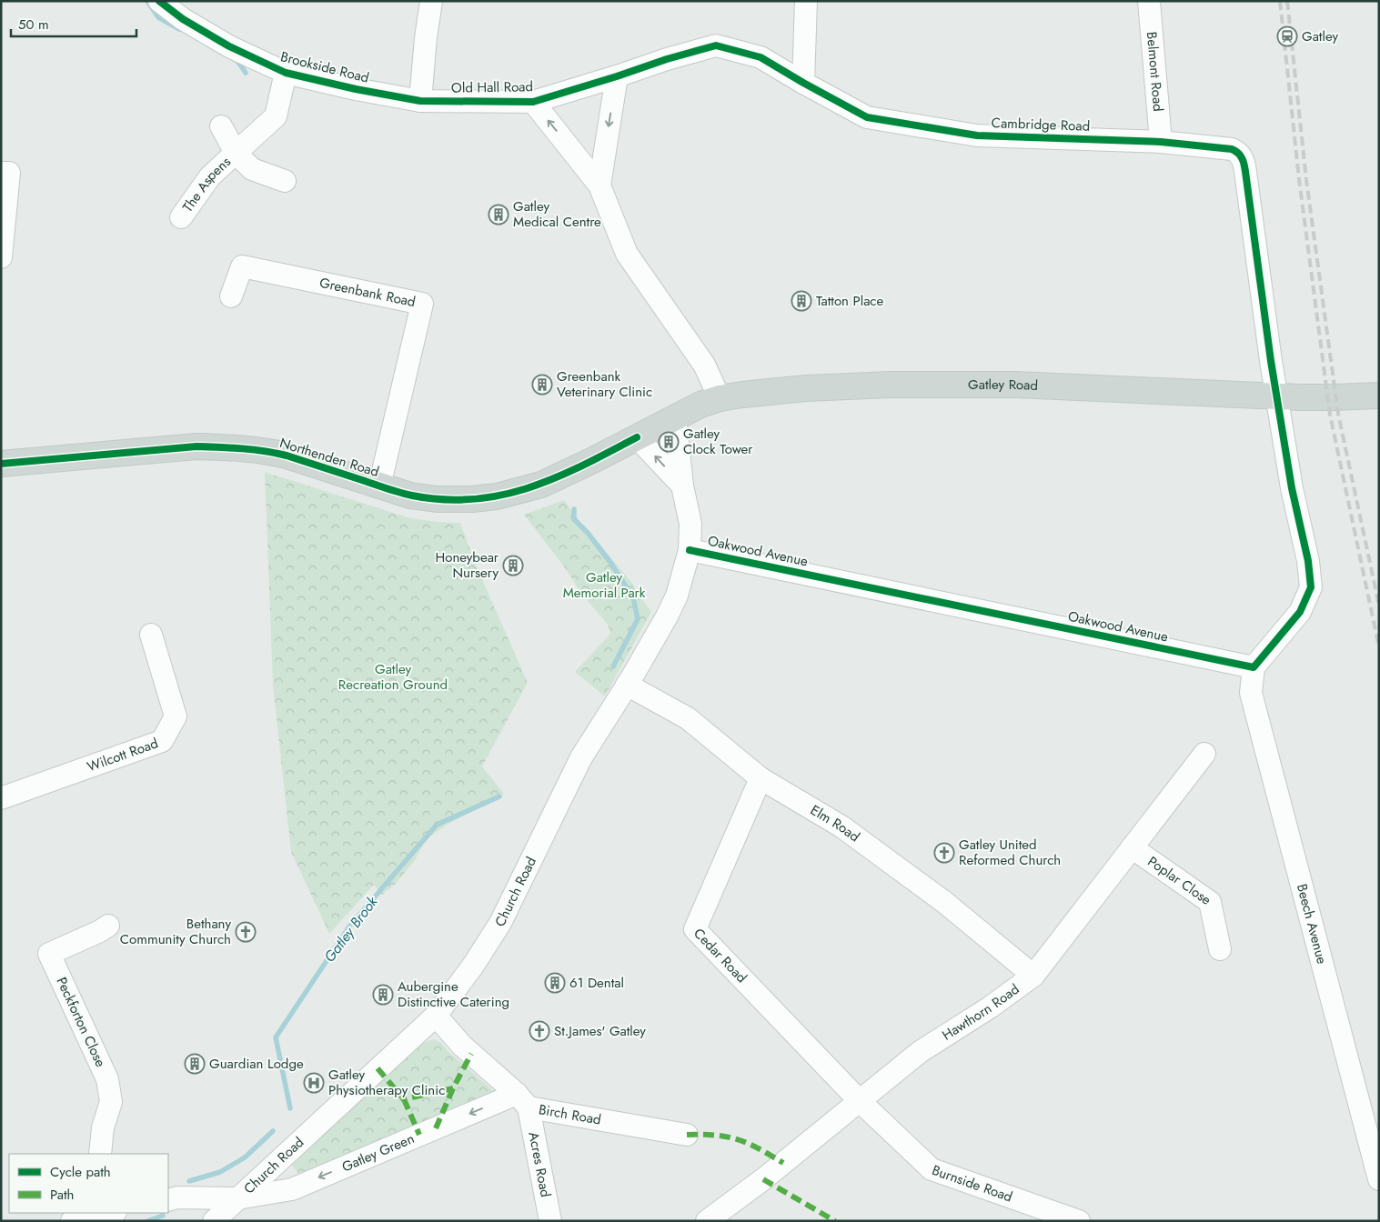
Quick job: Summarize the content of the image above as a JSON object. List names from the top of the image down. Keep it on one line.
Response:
{"streets":{"main road":["Gatley Road","Northenden Road"],"street":["Brookside Road","Belmont Road","Old Hall Road","Cambridge Road","The Aspens","Greenbank Road","Oakwood Avenue","Wilcott Road","Elm Road","Poplar Close","Church Road","Beech Avenue","Cedar Road","Hawthorn Road","Peckforton Close","Birch Road","Gatley Green","Acres Road","Burnside Road"]},"crossings":[["Brookside Road","Old Hall Road"],["Brookside Road","The Aspens"],["Belmont Road","Cambridge Road"],["Old Hall Road","Cambridge Road"],["Old Hall Road","Gatley Road"],["Cambridge Road","Gatley Road"],["Greenbank Road","Northenden Road"],["Gatley Road","Northenden Road"],["Gatley Road","Church Road"],["Oakwood Avenue","Church Road"],["Oakwood Avenue","Beech Avenue"],["Elm Road","Church Road"],["Elm Road","Cedar Road"],["Elm Road","Hawthorn Road"],["Poplar Close","Hawthorn Road"],["Church Road","Gatley Green"],["Cedar Road","Hawthorn Road"],["Cedar Road","Burnside Road"],["Hawthorn Road","Burnside Road"],["Birch Road","Gatley Green"],["Birch Road","Acres Road"],["Gatley Green","Acres Road"]],"one_way":["Gatley Green"],"water":["Gatley Brook"],"parks":["Gatley Memorial Park","Gatley Recreation Ground"],"places":{"station":["Gatley"],"building":["Gatley Medical Centre","Tatton Place","Greenbank Veterinary Clinic","Gatley Clock Tower","Honeybear Nursery","61 Dental","Aubergine Distinctive Catering","Guardian Lodge"],"church":["Gatley United Reformed Church","Bethany Community Church","St.James' Gatley"],"hospital":["Gatley Physiotherapy Clinic"]},"legend":["Cycle path","Path"],"scale_bar":"50 m"}
